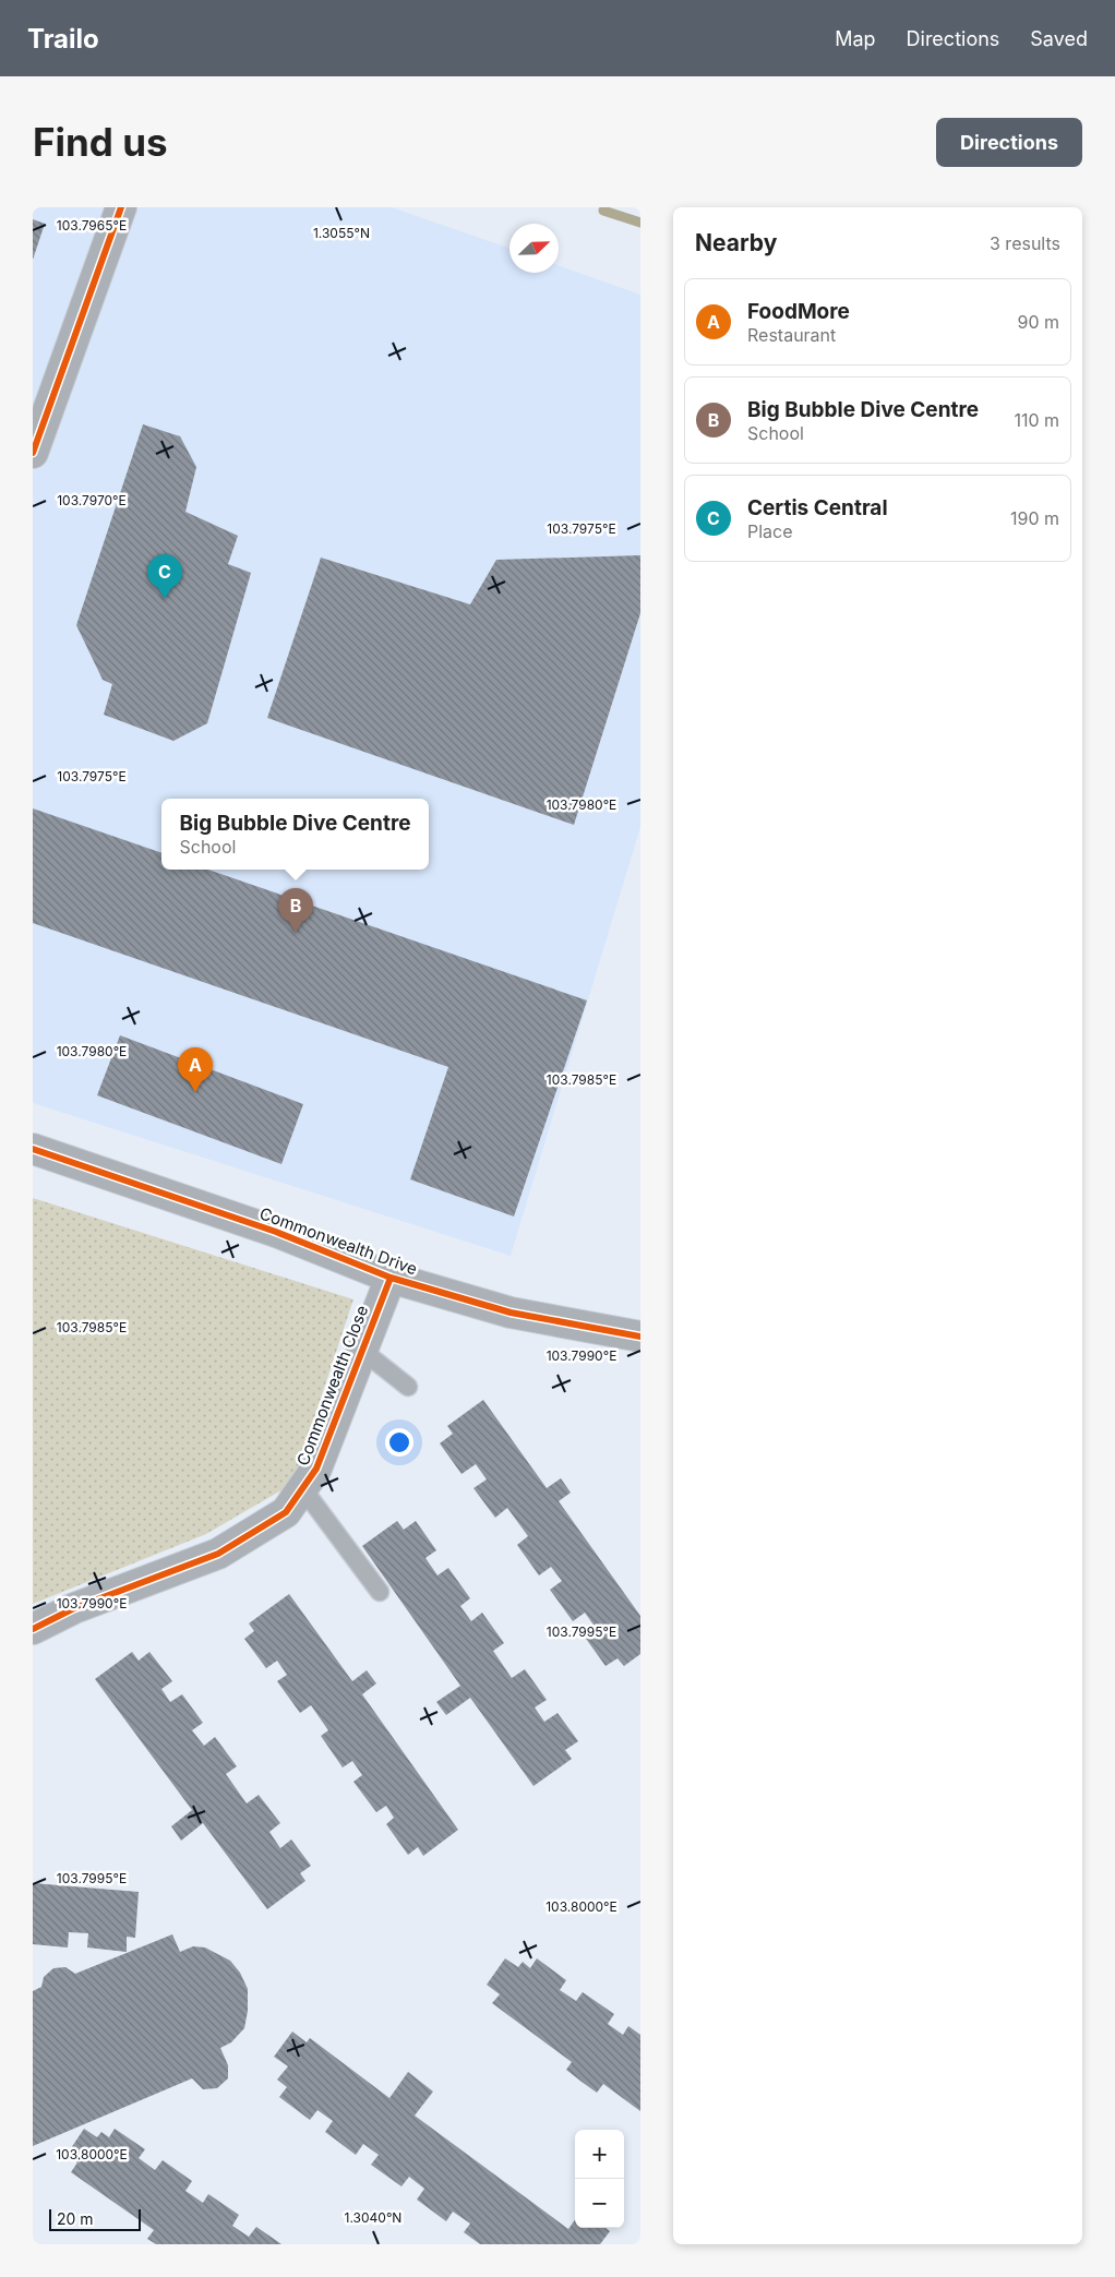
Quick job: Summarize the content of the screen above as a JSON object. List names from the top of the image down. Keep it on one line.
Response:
{"streets":{"street":["Commonwealth Drive","Commonwealth Close"]},"crossings":[["Commonwealth Drive","Commonwealth Close"]],"scale_bar":"20 m","north":"top right","page":{"header":"Trailo","nav":["Map","Directions","Saved"],"buttons":"Directions","title":"Find us","heading":["Nearby","3 results"],"list":[{"mark":"A","name":"FoodMore","note":"Restaurant","value":"90 m"},{"mark":"B","name":"Big Bubble Dive Centre","note":"School","value":"110 m"},{"mark":"C","name":"Certis Central","note":"Place","value":"190 m"}],"pins":["C","B","A"],"popup":["Big Bubble Dive Centre","School"],"map_buttons":["+","−"],"scale":"20 m"},"coordinates":["103.7965°E","1.3055°N","103.7970°E","103.7975°E","103.7980°E","103.7985°E","103.7990°E","103.7995°E","103.8000°E","1.3040°N"]}
